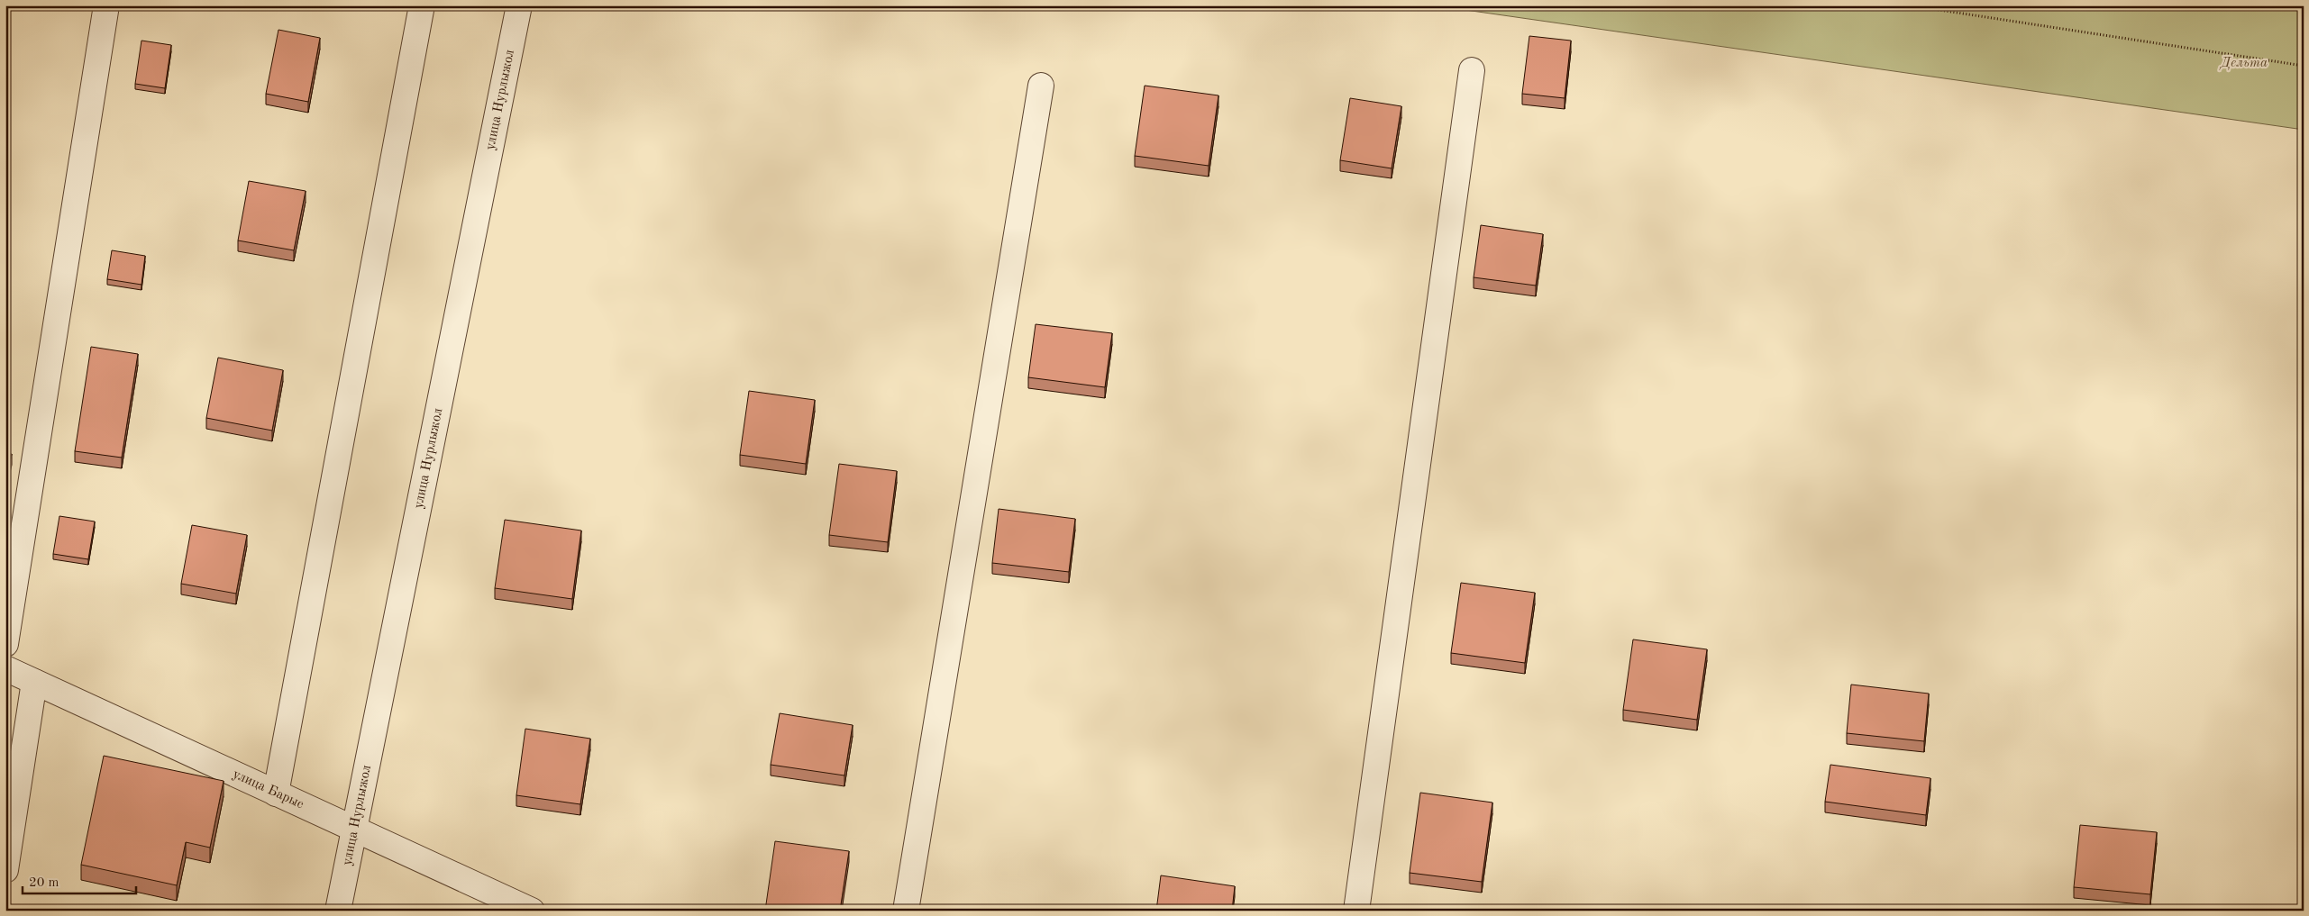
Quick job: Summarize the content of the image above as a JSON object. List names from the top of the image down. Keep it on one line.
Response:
{"streets":{"street":["улица Нурлыжол","улица Барыс"]},"crossings":[["улица Нурлыжол","улица Барыс"]],"parks":["Дельта"],"scale_bar":"20 m"}
